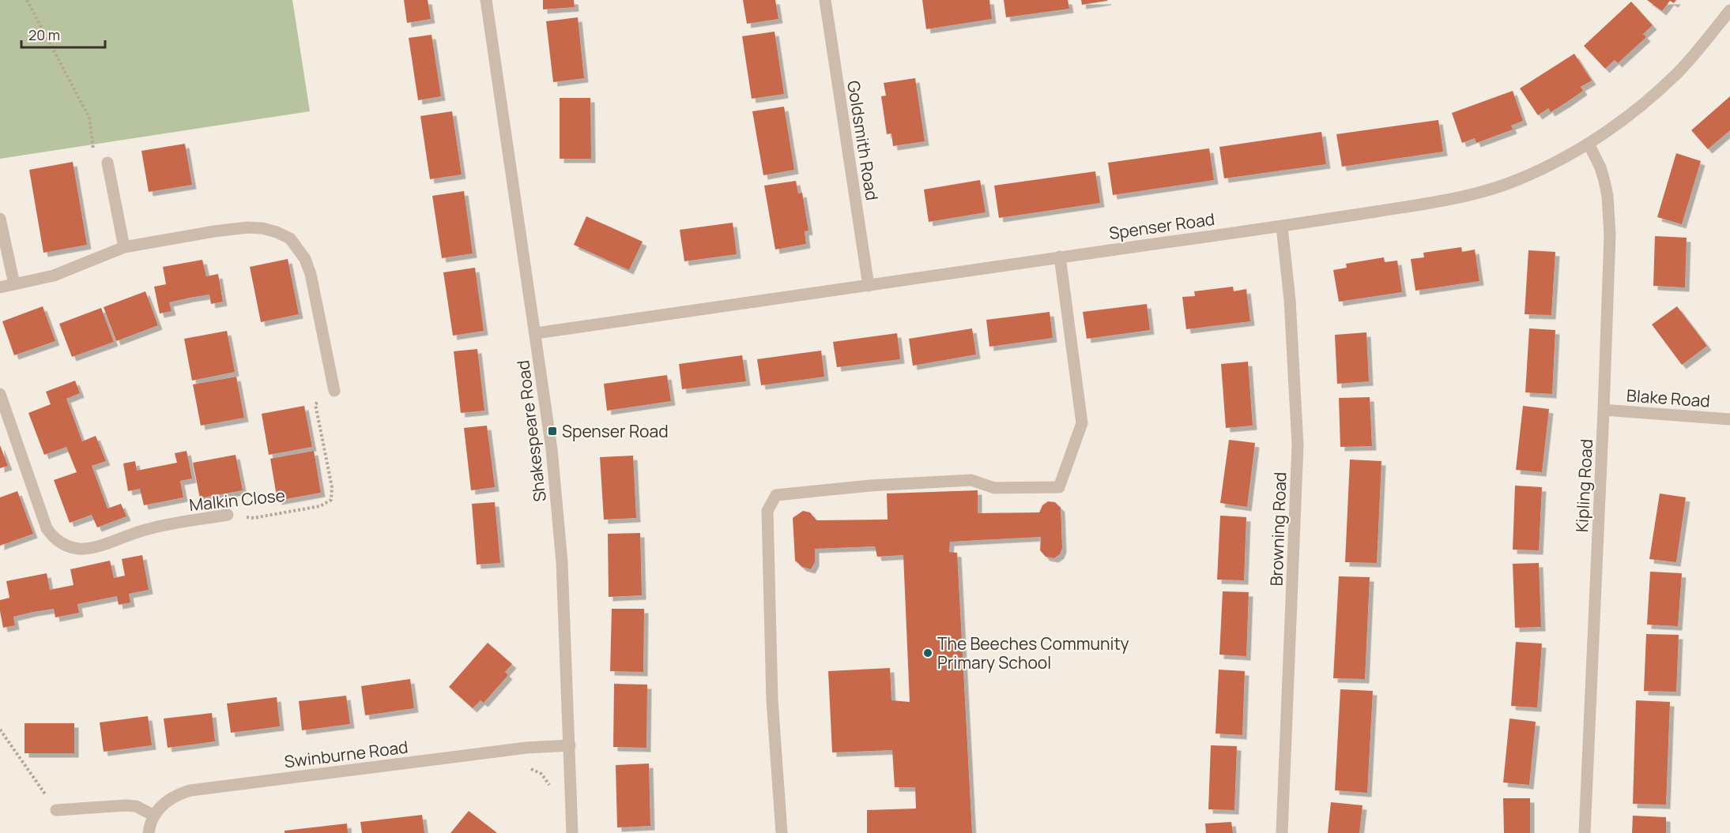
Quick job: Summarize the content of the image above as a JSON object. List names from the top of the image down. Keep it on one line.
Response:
{"streets":{"street":["Goldsmith Road","Spenser Road","Blake Road","Shakespeare Road","Kipling Road","Malkin Close","Browning Road","Swinburne Road"]},"crossings":[["Goldsmith Road","Spenser Road"],["Spenser Road","Shakespeare Road"],["Spenser Road","Kipling Road"],["Spenser Road","Browning Road"],["Blake Road","Kipling Road"],["Shakespeare Road","Swinburne Road"]],"places":{"transit":["Spenser Road"],"other":["The Beeches Community Primary School"]},"scale_bar":"20 m"}
